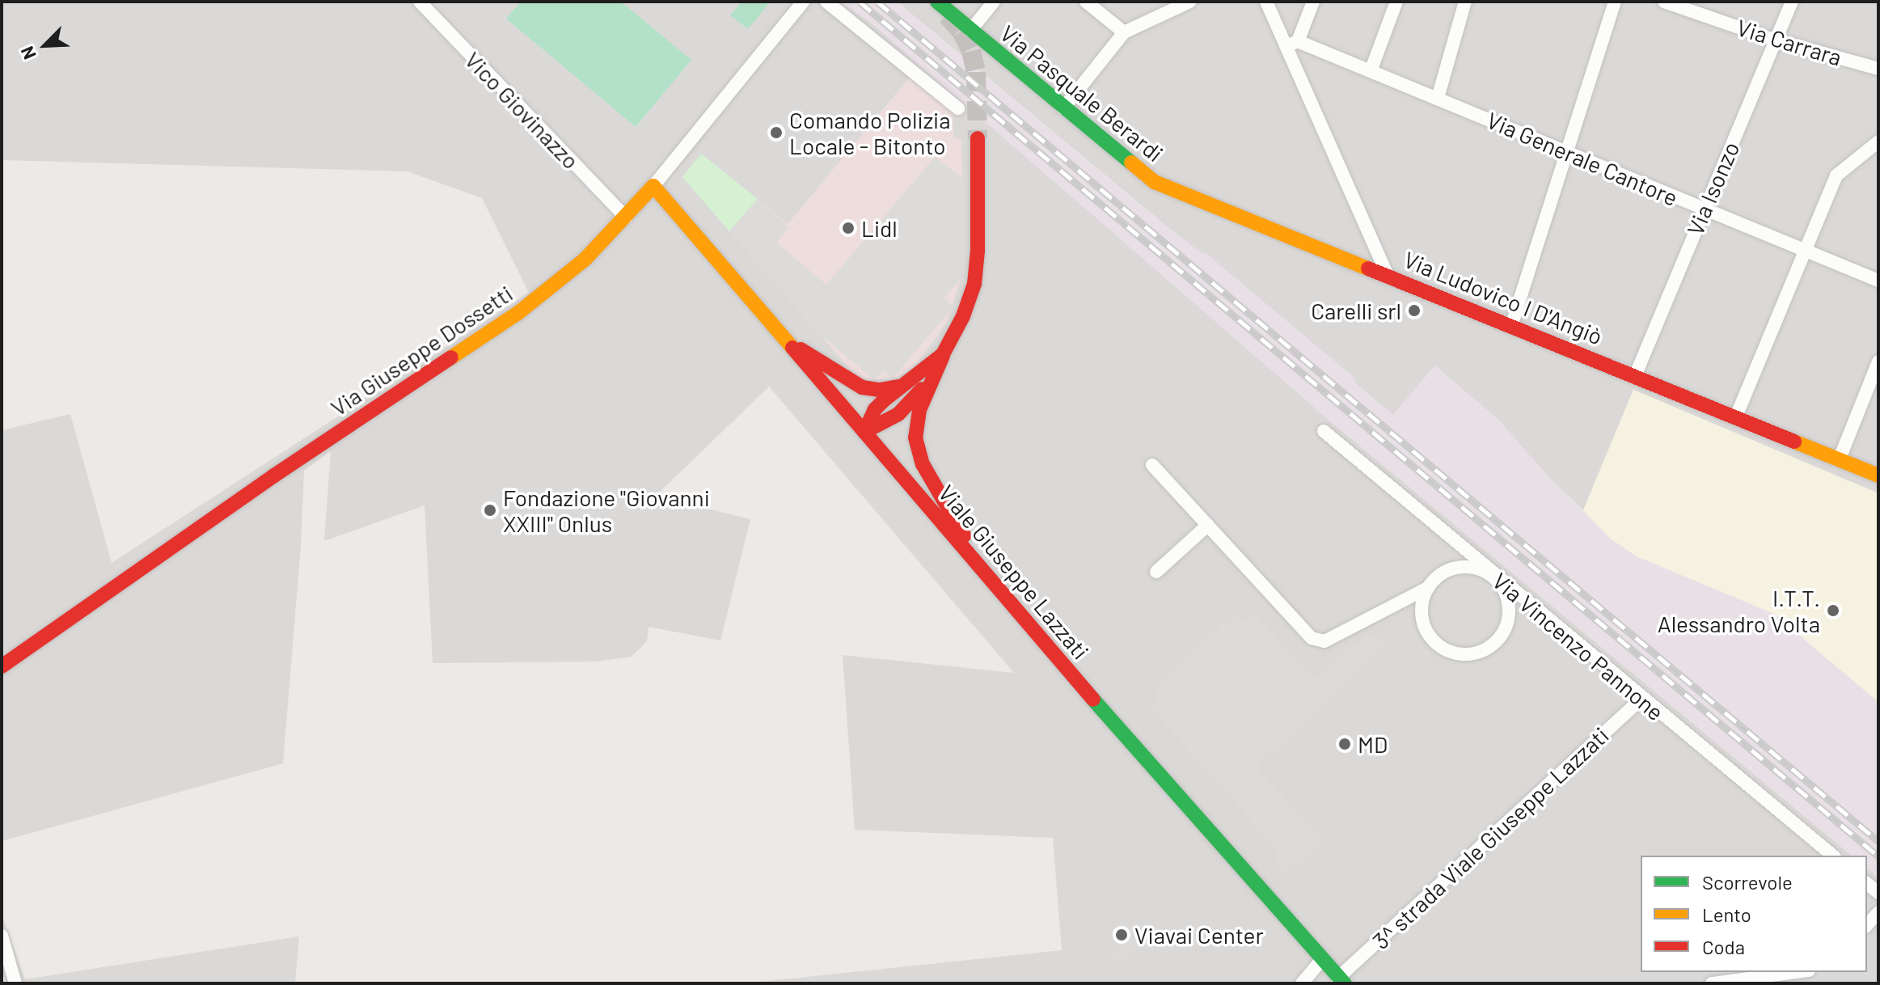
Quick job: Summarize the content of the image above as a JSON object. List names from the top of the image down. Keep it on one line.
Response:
{"streets":{"street":["Via Carrara","Via Pasquale Berardi","Vico Giovinazzo","Via Generale Cantore","Via Isonzo","Via Ludovico I D'Angiò","Via Giuseppe Dossetti","Viale Giuseppe Lazzati","Via Vincenzo Pannone","3^ strada Viale Giuseppe Lazzati"]},"crossings":[["Via Carrara","Via Isonzo"],["Via Pasquale Berardi","Via Ludovico I D'Angiò"],["Vico Giovinazzo","Via Giuseppe Dossetti"],["Via Generale Cantore","Via Isonzo"],["Via Generale Cantore","Via Ludovico I D'Angiò"],["Via Isonzo","Via Ludovico I D'Angiò"],["Via Giuseppe Dossetti","Viale Giuseppe Lazzati"],["Viale Giuseppe Lazzati","3^ strada Viale Giuseppe Lazzati"],["Via Vincenzo Pannone","3^ strada Viale Giuseppe Lazzati"]],"places":["Comando Polizia Locale - Bitonto","Lidl","Carelli srl","Fondazione \"Giovanni XXIII\" Onlus","I.T.T. Alessandro Volta","MD","Viavai Center"],"legend":["Scorrevole","Lento","Coda"],"north":"bottom left"}
